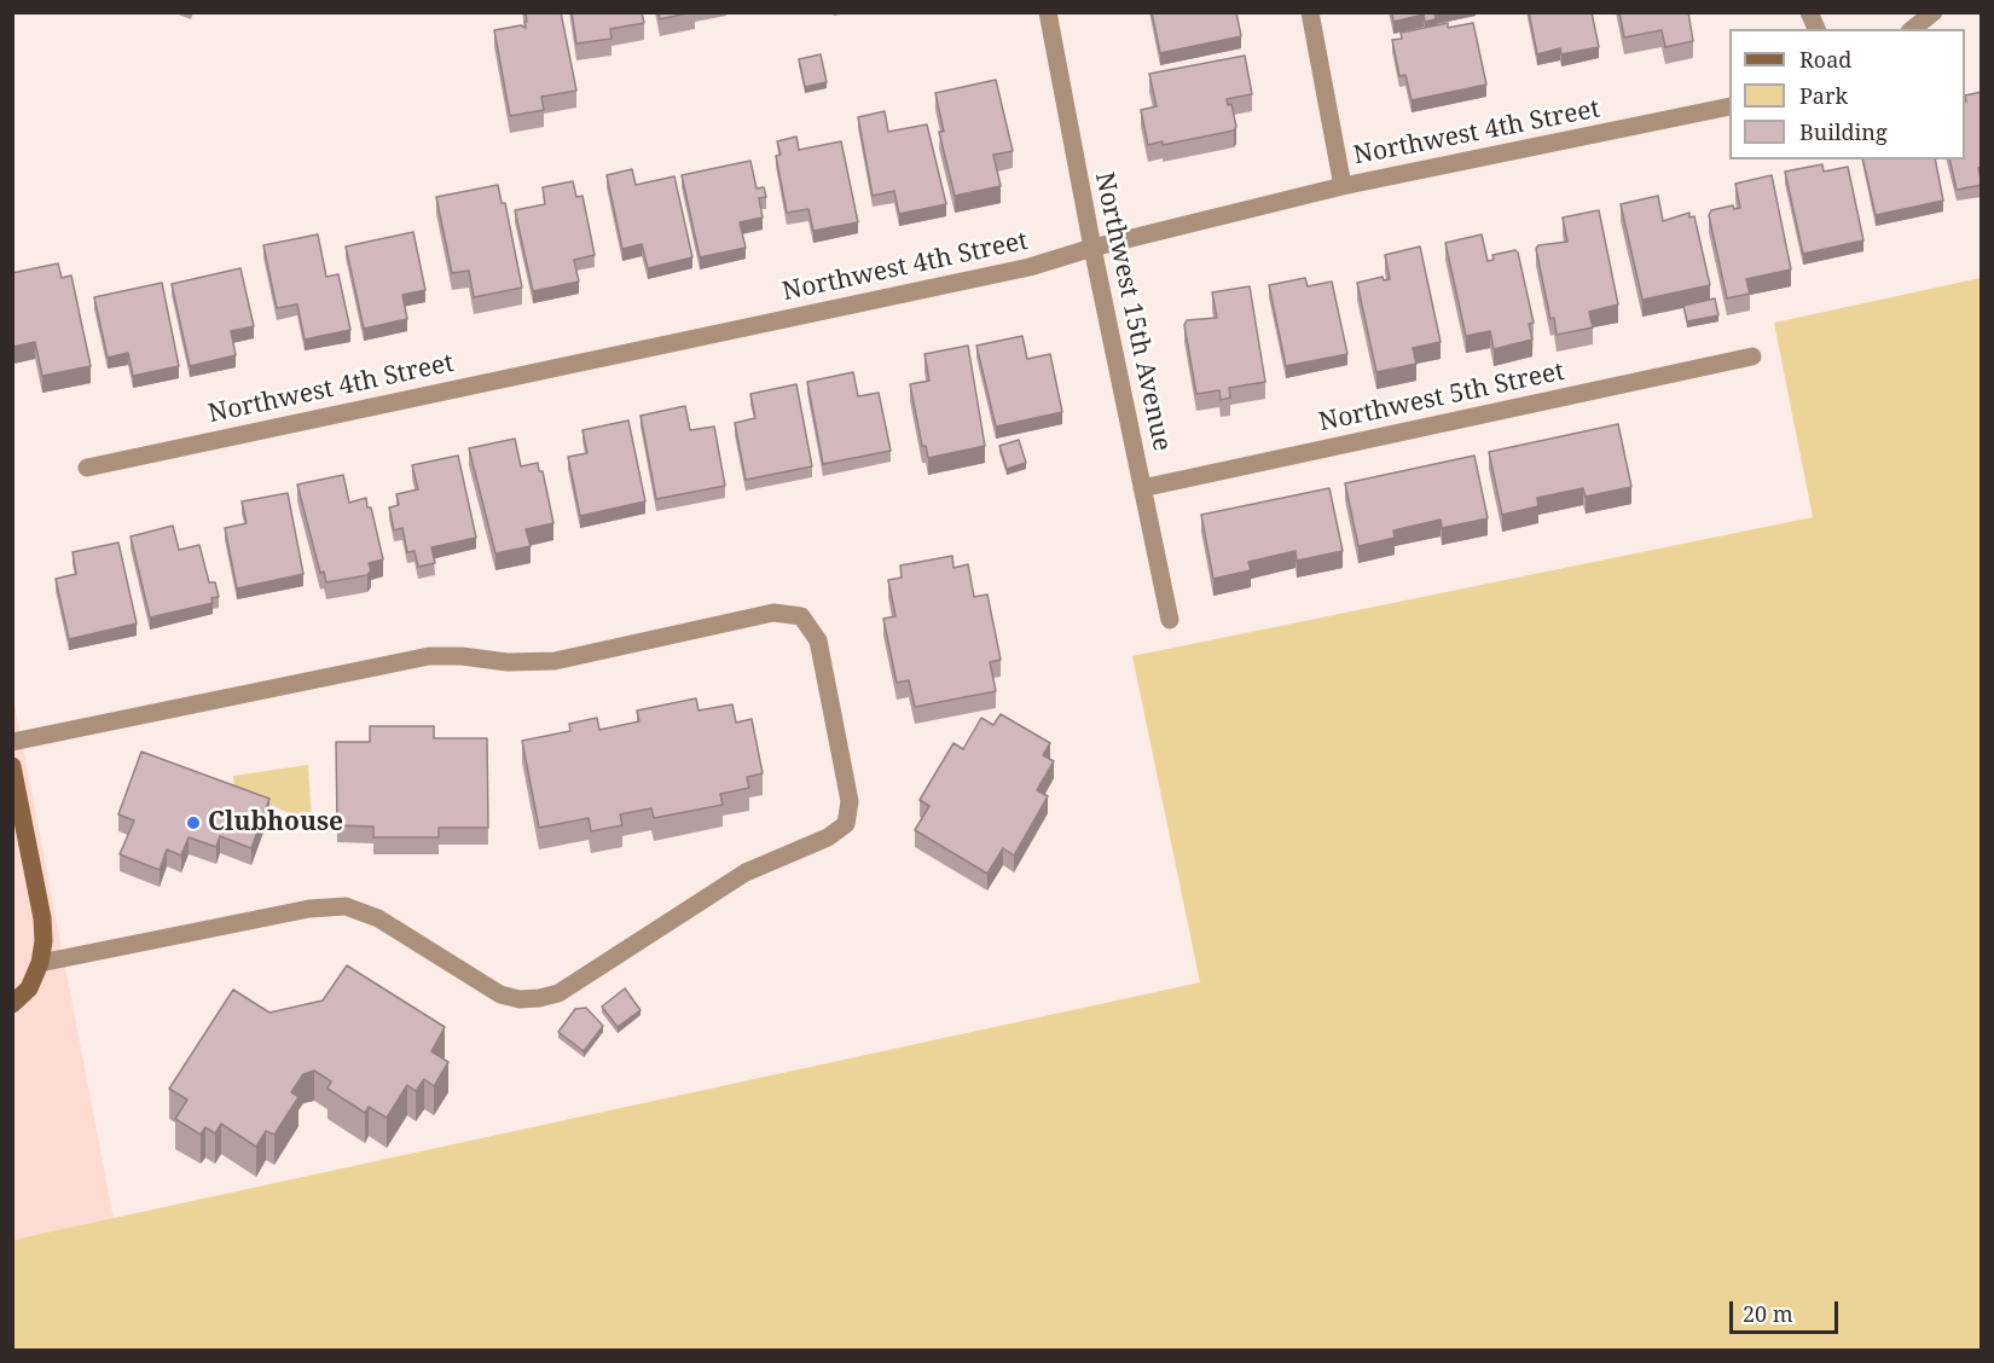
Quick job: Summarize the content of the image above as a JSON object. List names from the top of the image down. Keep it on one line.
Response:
{"streets":{"street":["Northwest 4th Street","Northwest 15th Avenue","Northwest 5th Street"]},"crossings":[["Northwest 4th Street","Northwest 15th Avenue"],["Northwest 15th Avenue","Northwest 5th Street"]],"places":["Clubhouse"],"legend":["Road","Park","Building"],"scale_bar":"20 m"}
